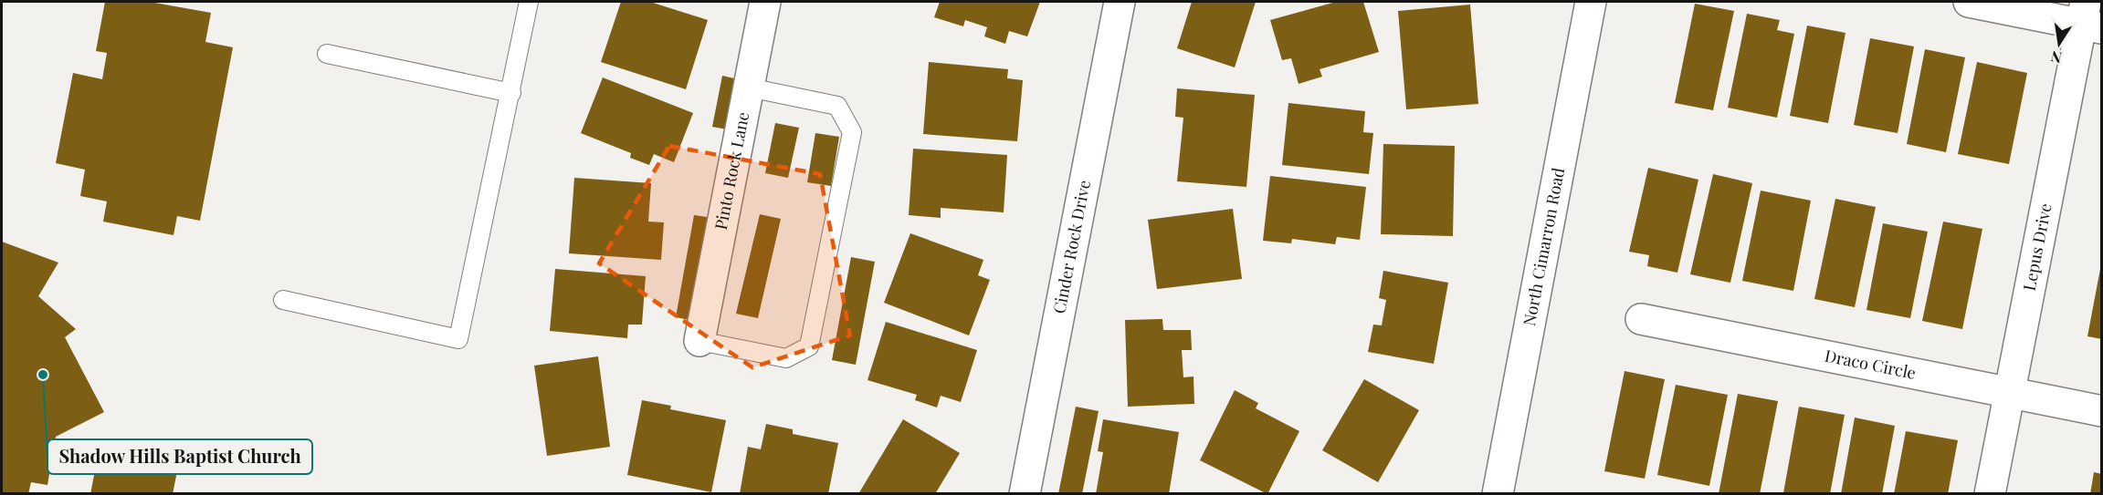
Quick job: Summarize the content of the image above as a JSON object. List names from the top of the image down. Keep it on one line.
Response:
{"streets":{"street":["Pinto Rock Lane","Cinder Rock Drive","North Cimarron Road","Lepus Drive","Draco Circle"]},"crossings":[["Lepus Drive","Draco Circle"]],"places":["Shadow Hills Baptist Church"],"north":"bottom"}
